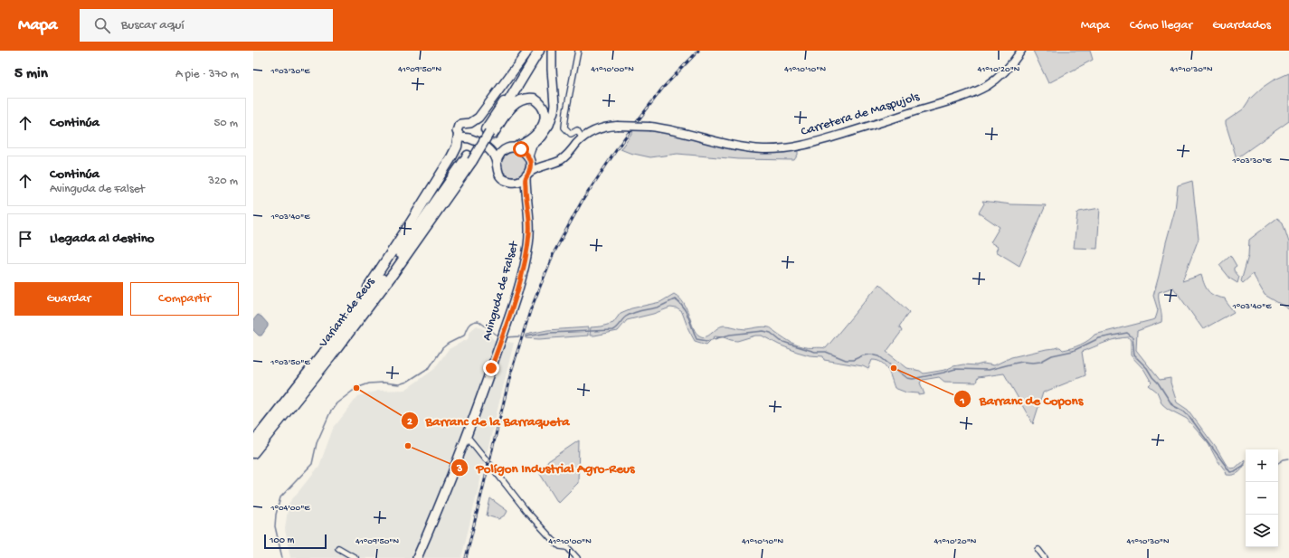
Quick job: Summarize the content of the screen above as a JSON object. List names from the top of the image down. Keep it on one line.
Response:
{"streets":{"highway":["Variant de Reus"],"main road":["Avinguda de Falset"],"street":["Carretera de Maspujols"]},"crossings":[["Carretera de Maspujols","Avinguda de Falset"]],"places":["Barranc de Copons","Barranc de la Barraqueta","Polígon Industrial Agro-Reus"],"scale_bar":"100 m","page":{"header":"Mapa","search":"Buscar aquí","nav":["Mapa","Cómo llegar","Guardados"],"heading":["5 min","A pie · 370 m"],"list":[["Continúa","50 m"],["Continúa","Avinguda de Falset","320 m"],"Llegada al destino"],"buttons":["Guardar","Compartir"],"map_buttons":["+","−"],"scale":"100 m"},"coordinates":["41°09'50\"N","41°10'00\"N","41°10'10\"N","41°10'20\"N","41°10'30\"N","1°03'30\"E","1°03'40\"E","1°03'50\"E","1°04'00\"E"]}
